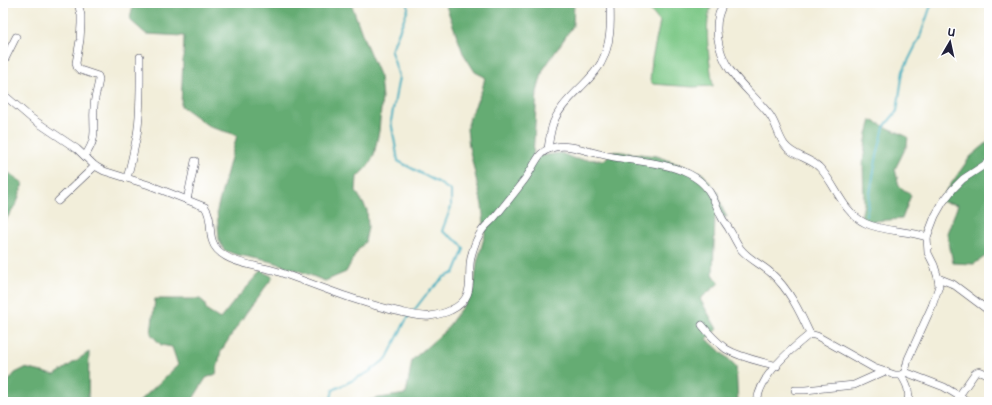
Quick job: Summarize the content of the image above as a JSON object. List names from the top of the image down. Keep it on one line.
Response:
{"north":"top"}
